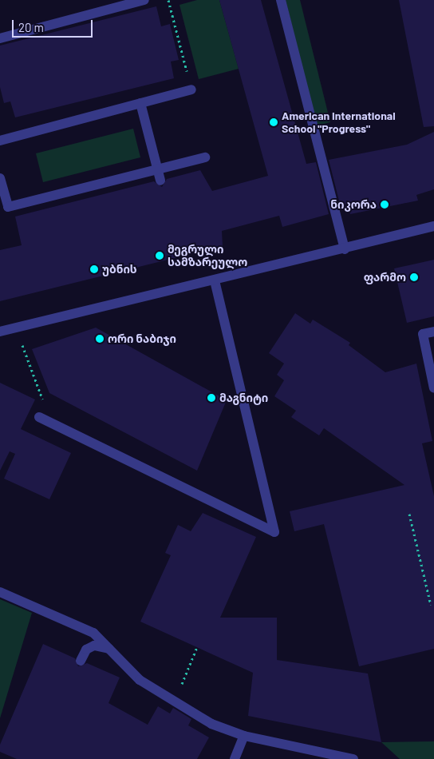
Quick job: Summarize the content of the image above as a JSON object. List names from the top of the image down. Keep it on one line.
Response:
{"places":["American International School \"Progress\"","ნიკორა","მეგრული სამზარეულო","უბნის","ფარმო","ორი ნაბიჯი","მაგნიტი"],"scale_bar":"20 m"}
